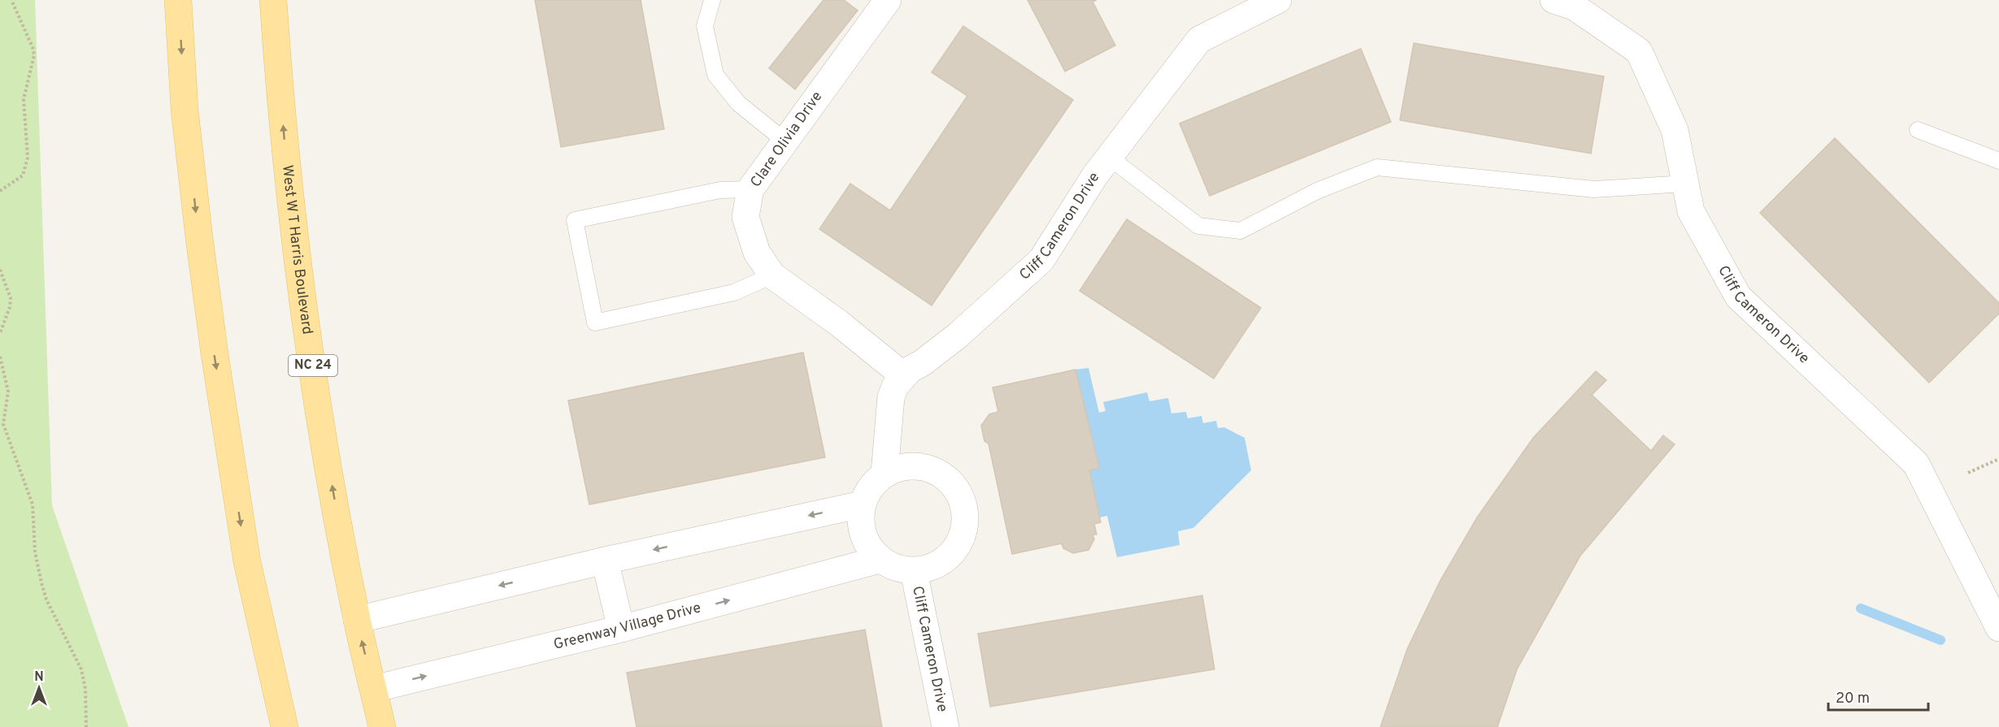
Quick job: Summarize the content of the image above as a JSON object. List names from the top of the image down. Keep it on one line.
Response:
{"streets":{"main road":["West W T Harris Boulevard","NC 24"],"street":["Clare Olivia Drive","Cliff Cameron Drive","Greenway Village Drive"]},"crossings":[["Clare Olivia Drive","Cliff Cameron Drive"],["Cliff Cameron Drive","Greenway Village Drive"],["West W T Harris Boulevard","Greenway Village Drive"]],"scale_bar":"20 m","north":"top"}
